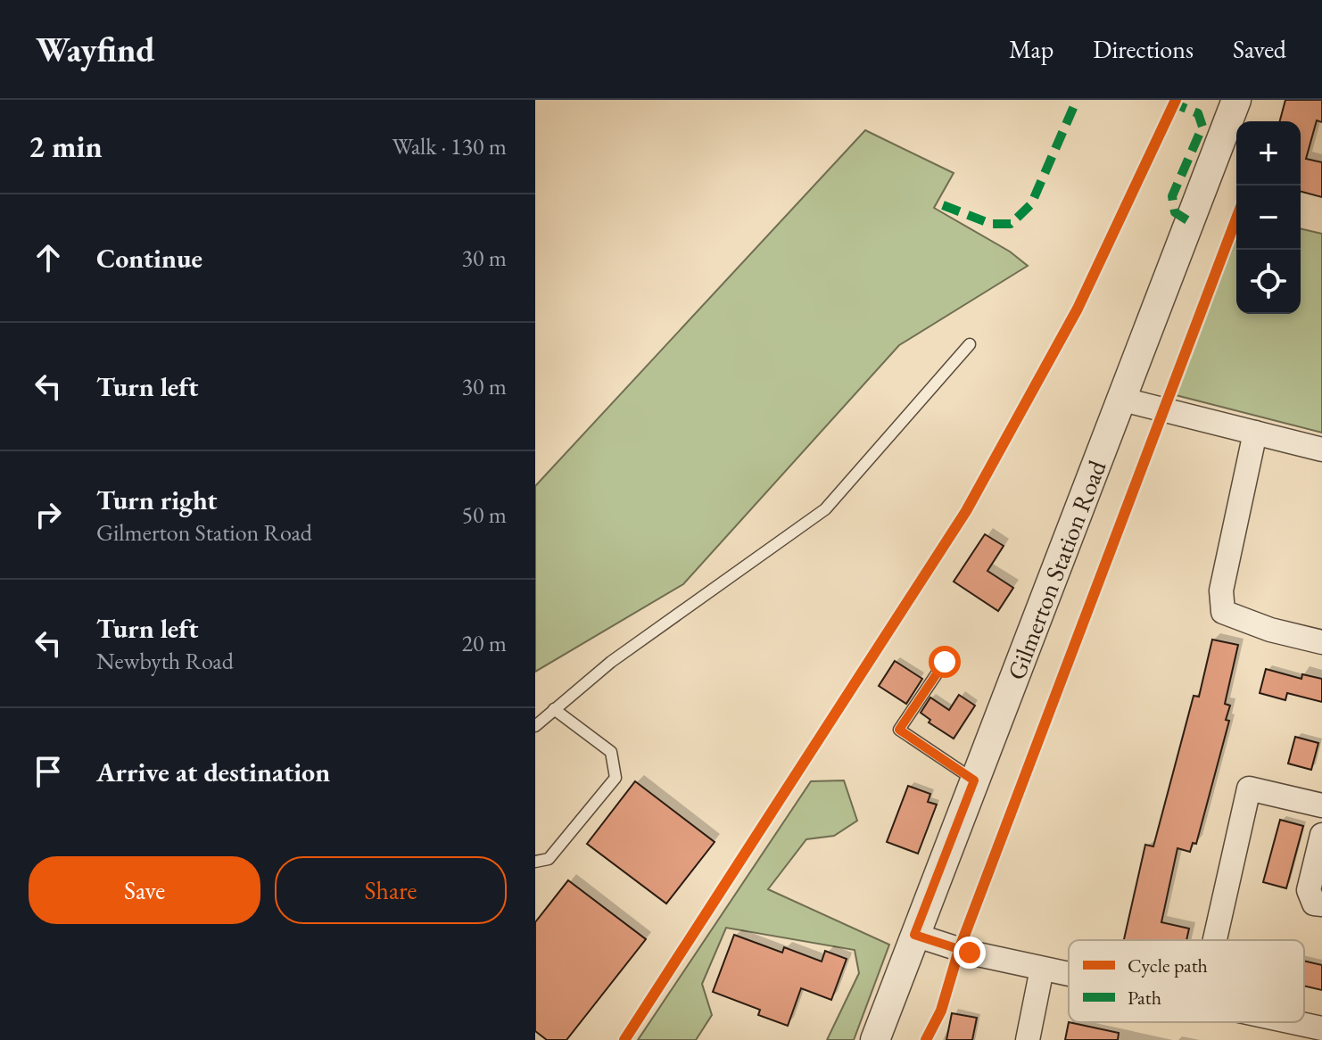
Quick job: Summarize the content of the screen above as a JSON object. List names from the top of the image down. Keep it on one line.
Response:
{"streets":{"street":["Gilmerton Station Road"]},"legend":["Cycle path","Path"],"page":{"header":"Wayfind","nav":["Map","Directions","Saved"],"heading":["2 min","Walk · 130 m"],"map_buttons":["+","−"],"list":[["Continue","30 m"],["Turn left","30 m"],["Turn right","Gilmerton Station Road","50 m"],["Turn left","Newbyth Road","20 m"],"Arrive at destination"],"buttons":["Save","Share"]}}
